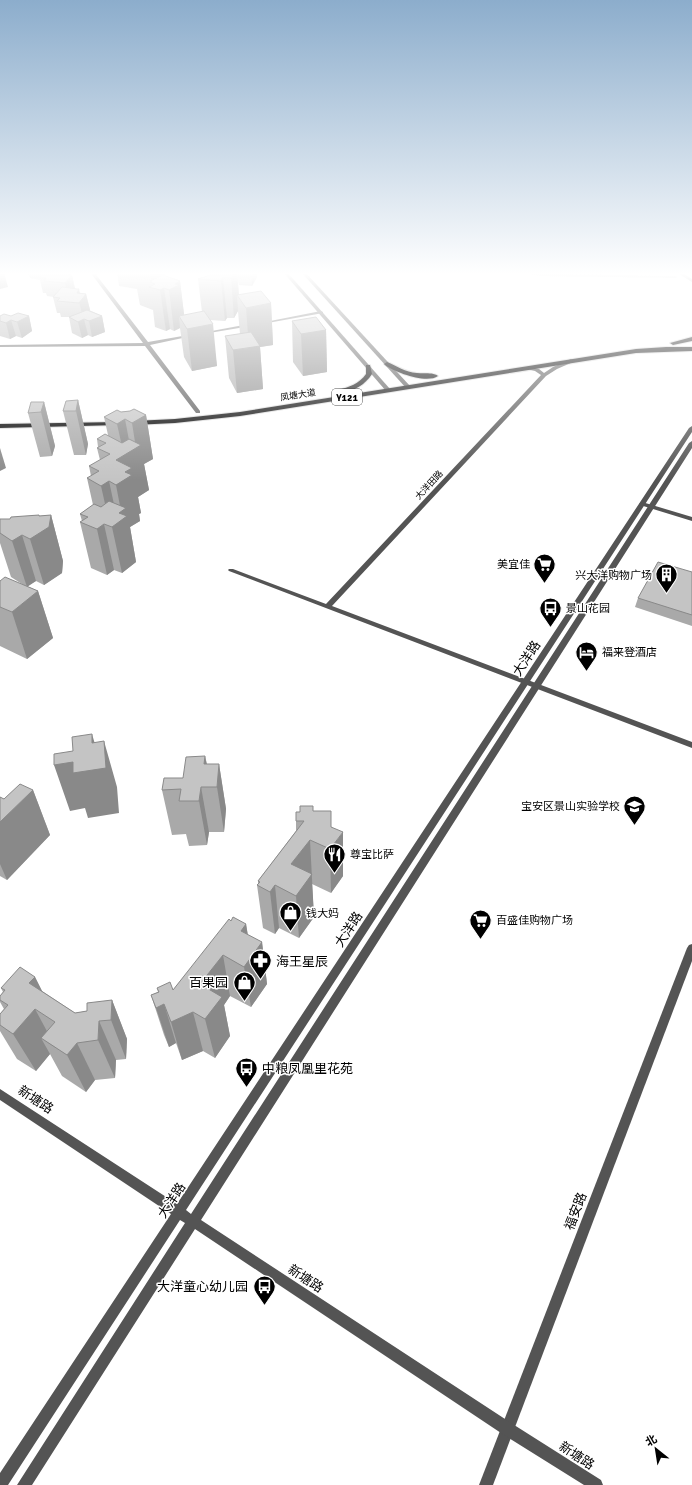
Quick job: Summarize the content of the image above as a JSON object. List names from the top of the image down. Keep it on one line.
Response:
{"streets":{"main road":["凤塘大道","Y121"],"street":["大洋田路","大洋路","新塘路","福安路"]},"crossings":[["凤塘大道","大洋田路"],["大洋路","新塘路"],["新塘路","福安路"]],"places":{"supermarket":["美宜佳","百盛佳购物广场"],"building":["兴大洋购物广场"],"bus stop":["景山花园","中粮凤凰里花苑","大洋童心幼儿园"],"hotel":["福来登酒店"],"school or university":["宝安区景山实验学校"],"restaurant":["尊宝比萨"],"shop":["钱大妈","百果园"],"pharmacy":["海王星辰"]},"north":"top left"}
